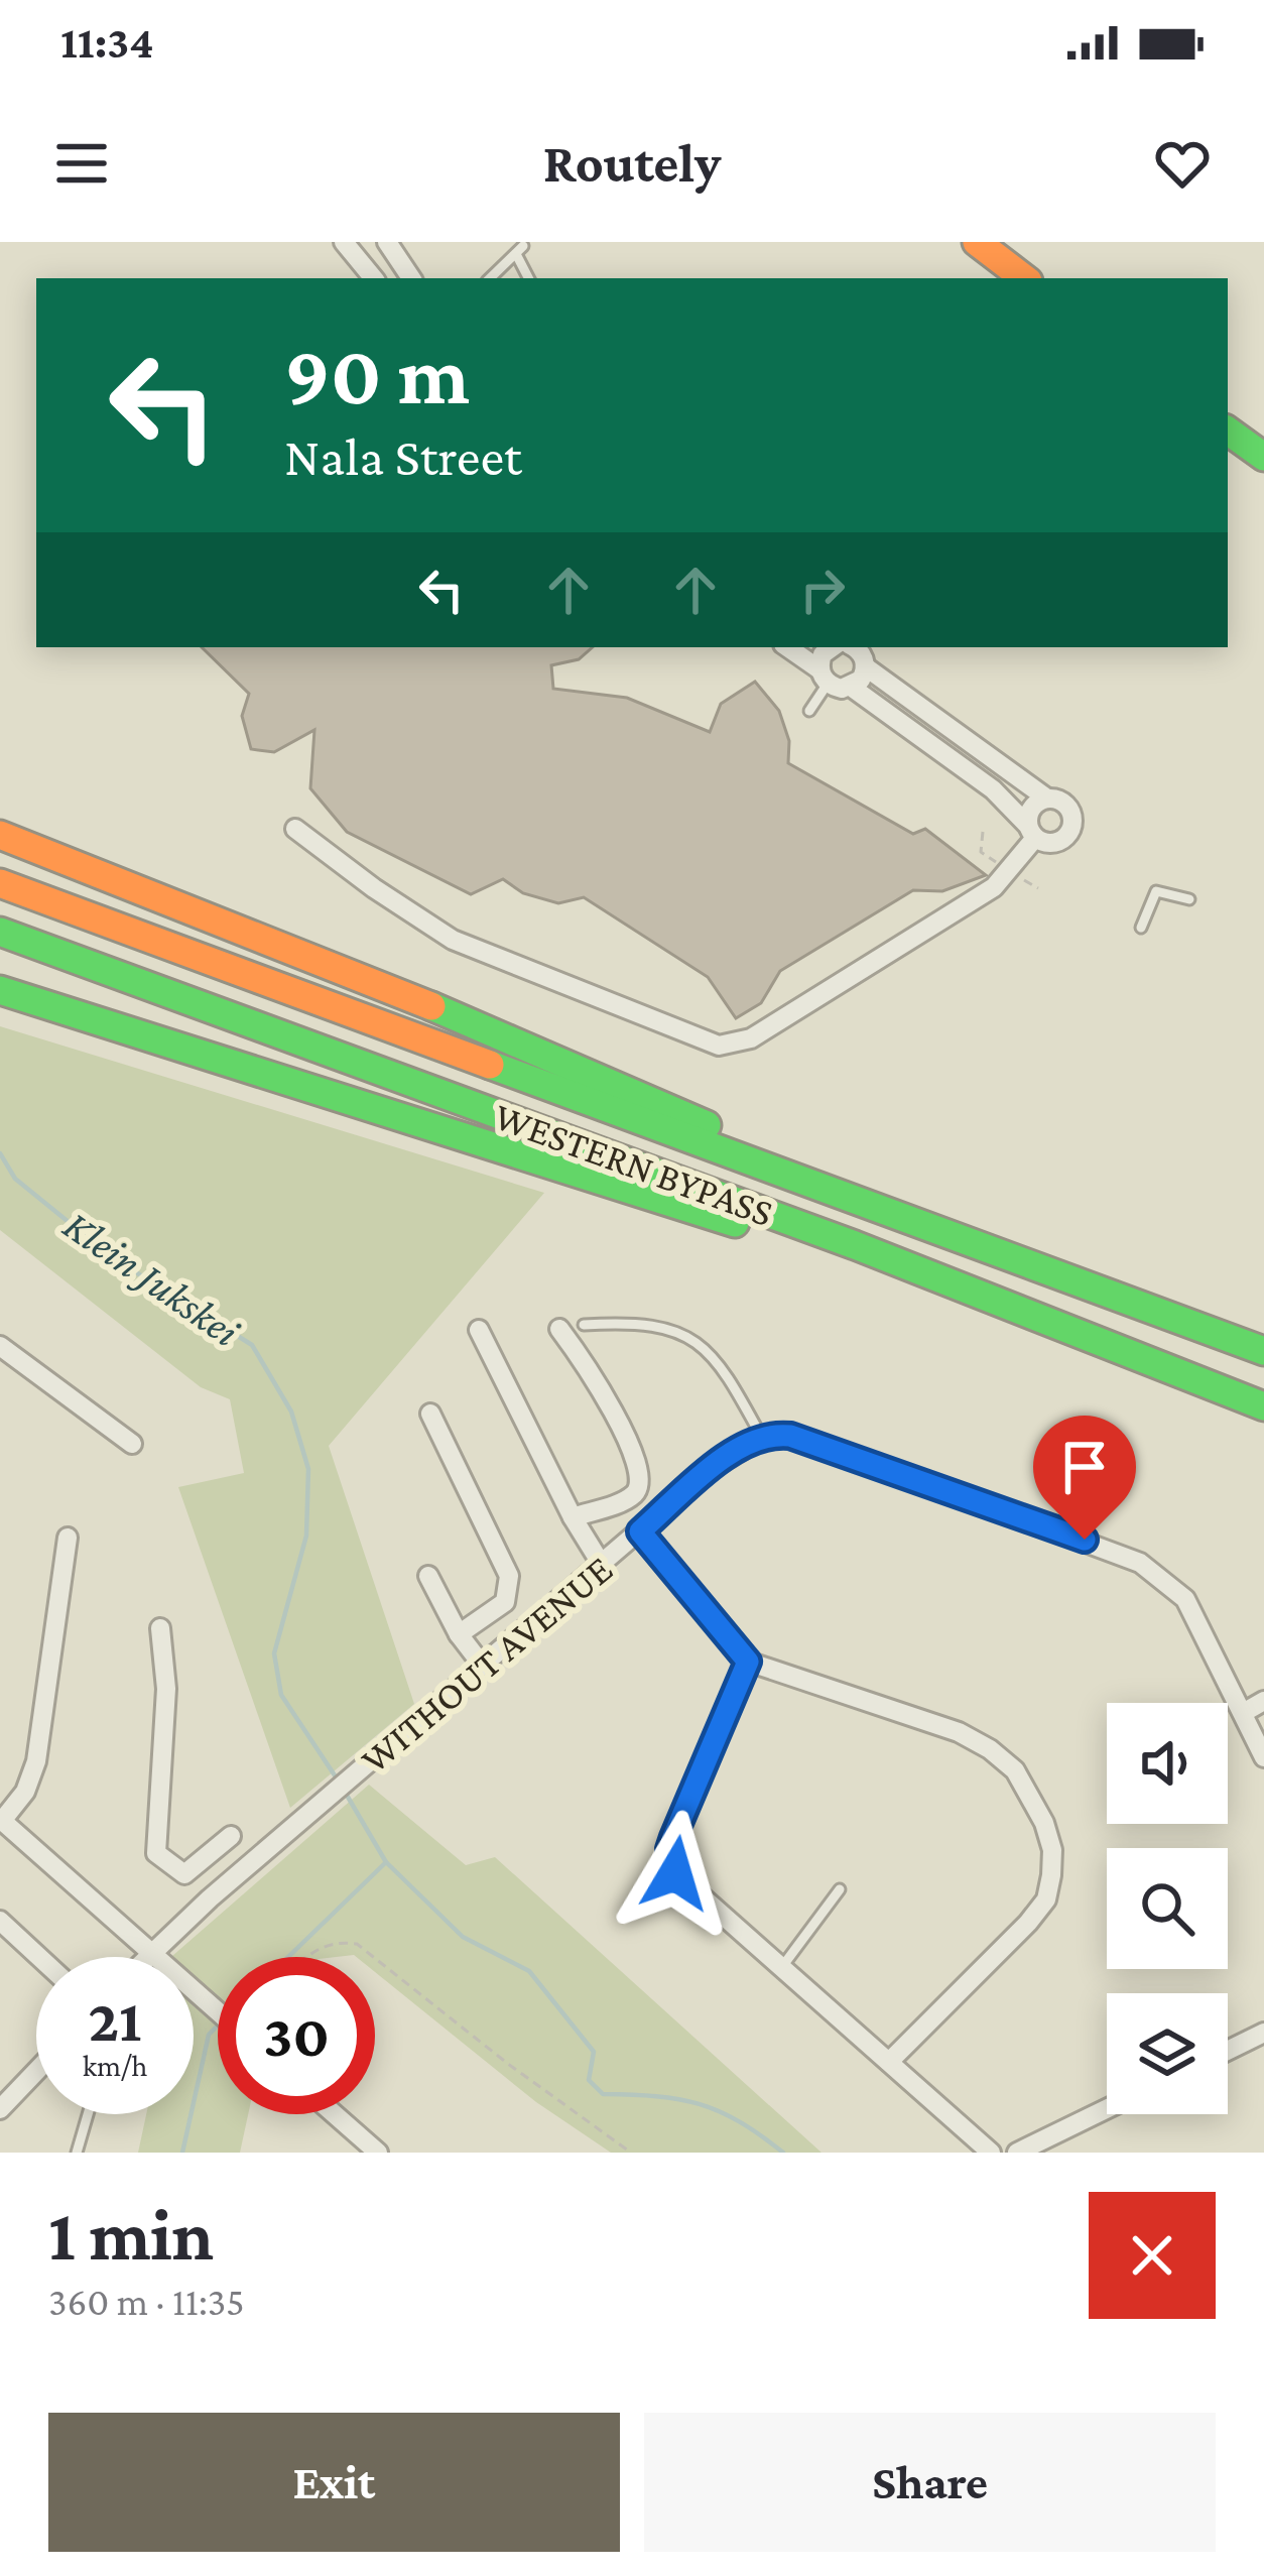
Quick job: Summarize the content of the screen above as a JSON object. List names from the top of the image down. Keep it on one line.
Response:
{"streets":{"main road":["WESTERN BYPASS"],"street":["WITHOUT AVENUE"]},"water":["Klein Jukskei"],"page":{"status":"11:34","header":"Routely","turn":["90 m","Nala Street"],"speed":"21 km/h","limit":"30","heading":["1 min","360 m · 11:35"],"buttons":["Exit","Share"]}}
